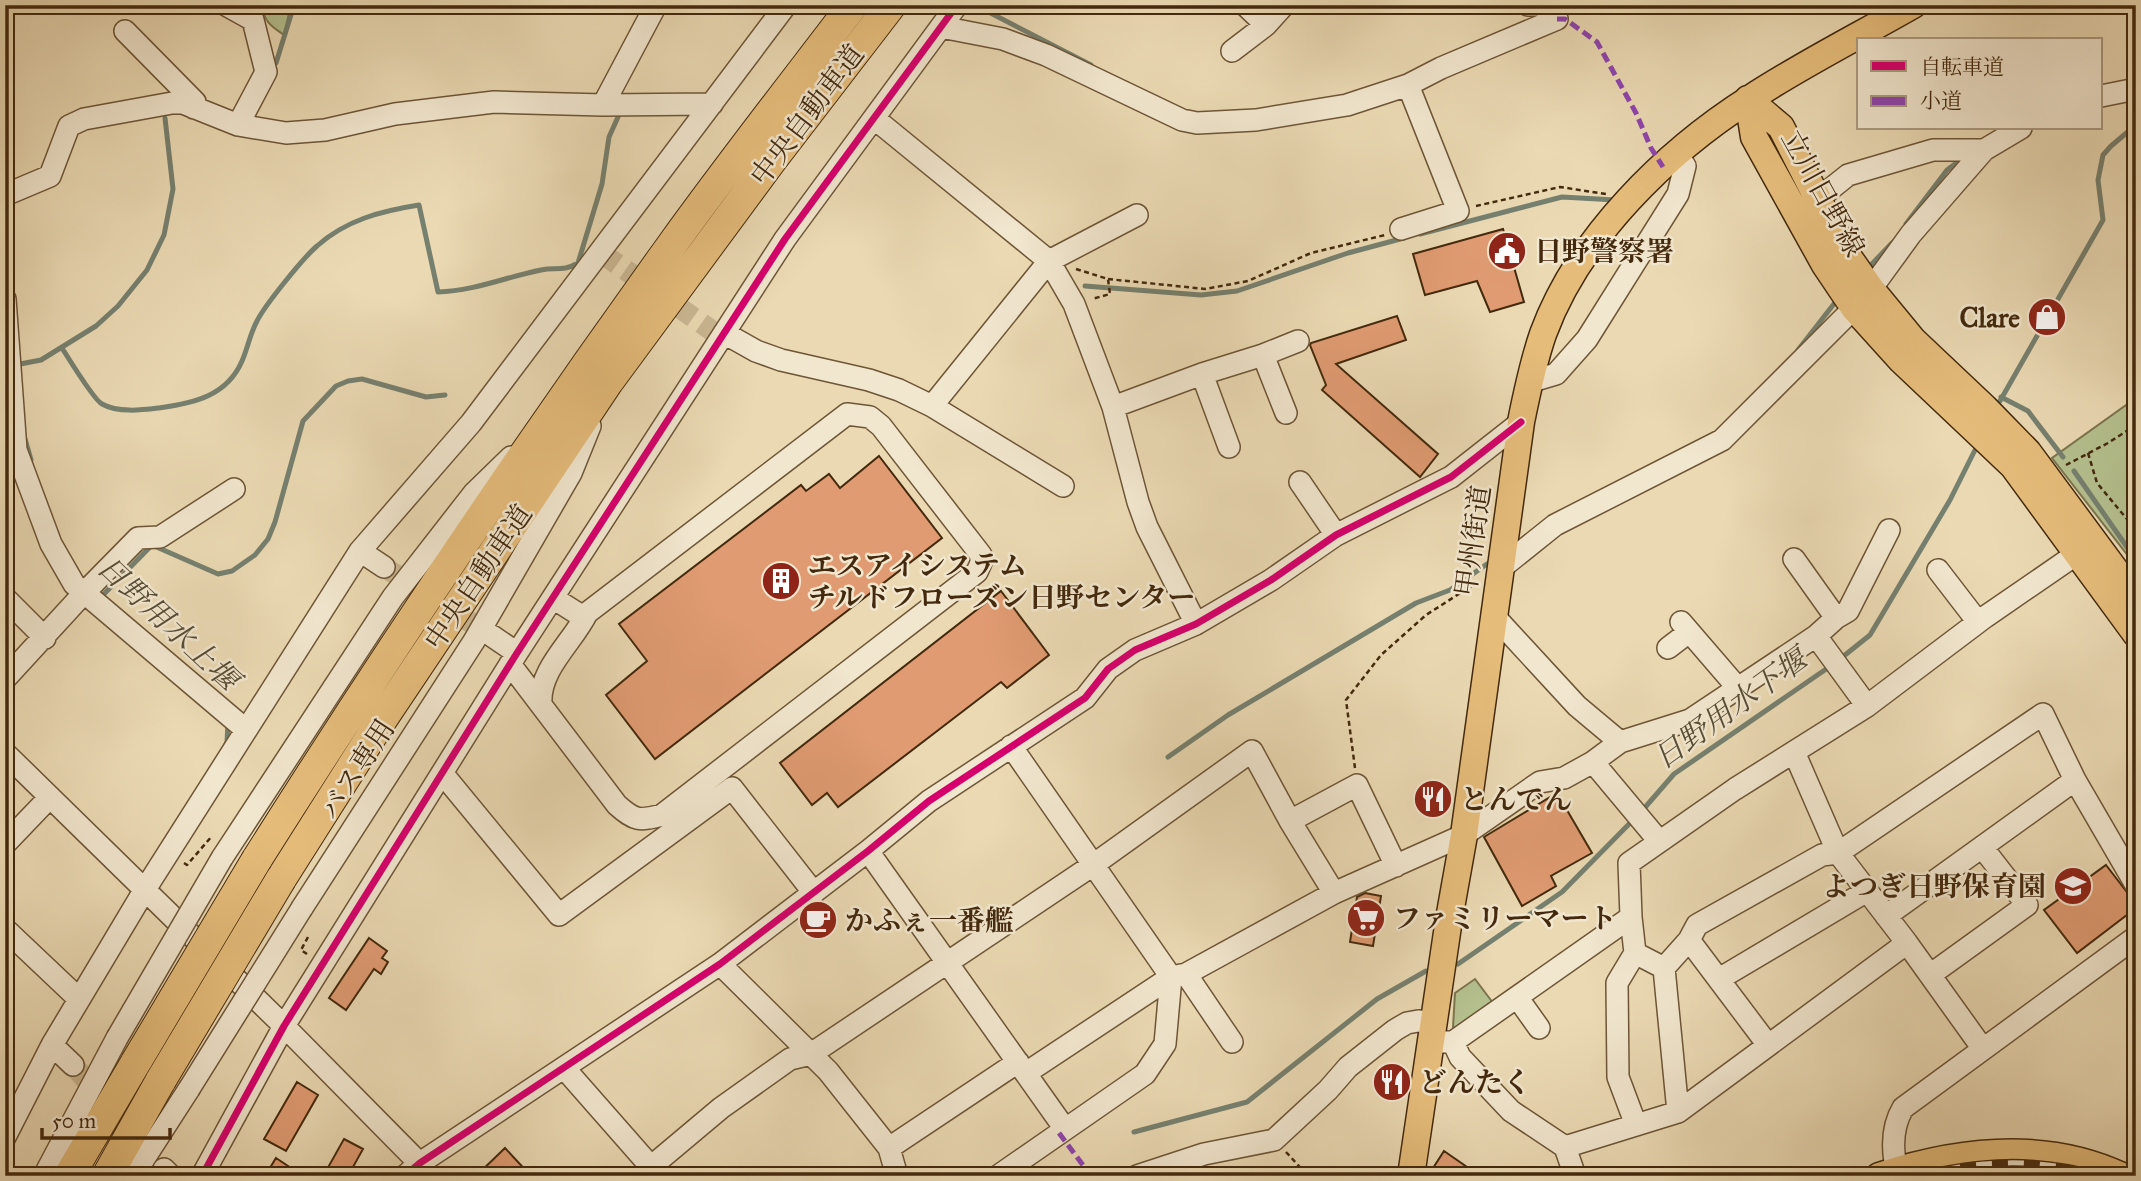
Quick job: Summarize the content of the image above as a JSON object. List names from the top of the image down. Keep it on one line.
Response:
{"streets":{"highway":["中央自動車道"],"main road":["立川日野線","甲州街道"],"street":["バス専用"]},"crossings":[["中央自動車道","バス専用"],["立川日野線","甲州街道"]],"water":["日野用水上堰","日野用水下堰"],"places":{"public building":["日野警察署"],"shop":["Clare"],"building":["エスアイシステム チルドフローズン日野センター"],"restaurant":["とんでん","どんたく"],"school or university":["よつぎ日野保育園"],"supermarket":["ファミリーマート"],"cafe":["かふぇ一番艦"]},"legend":["自転車道","小道"],"scale_bar":"50 m"}
